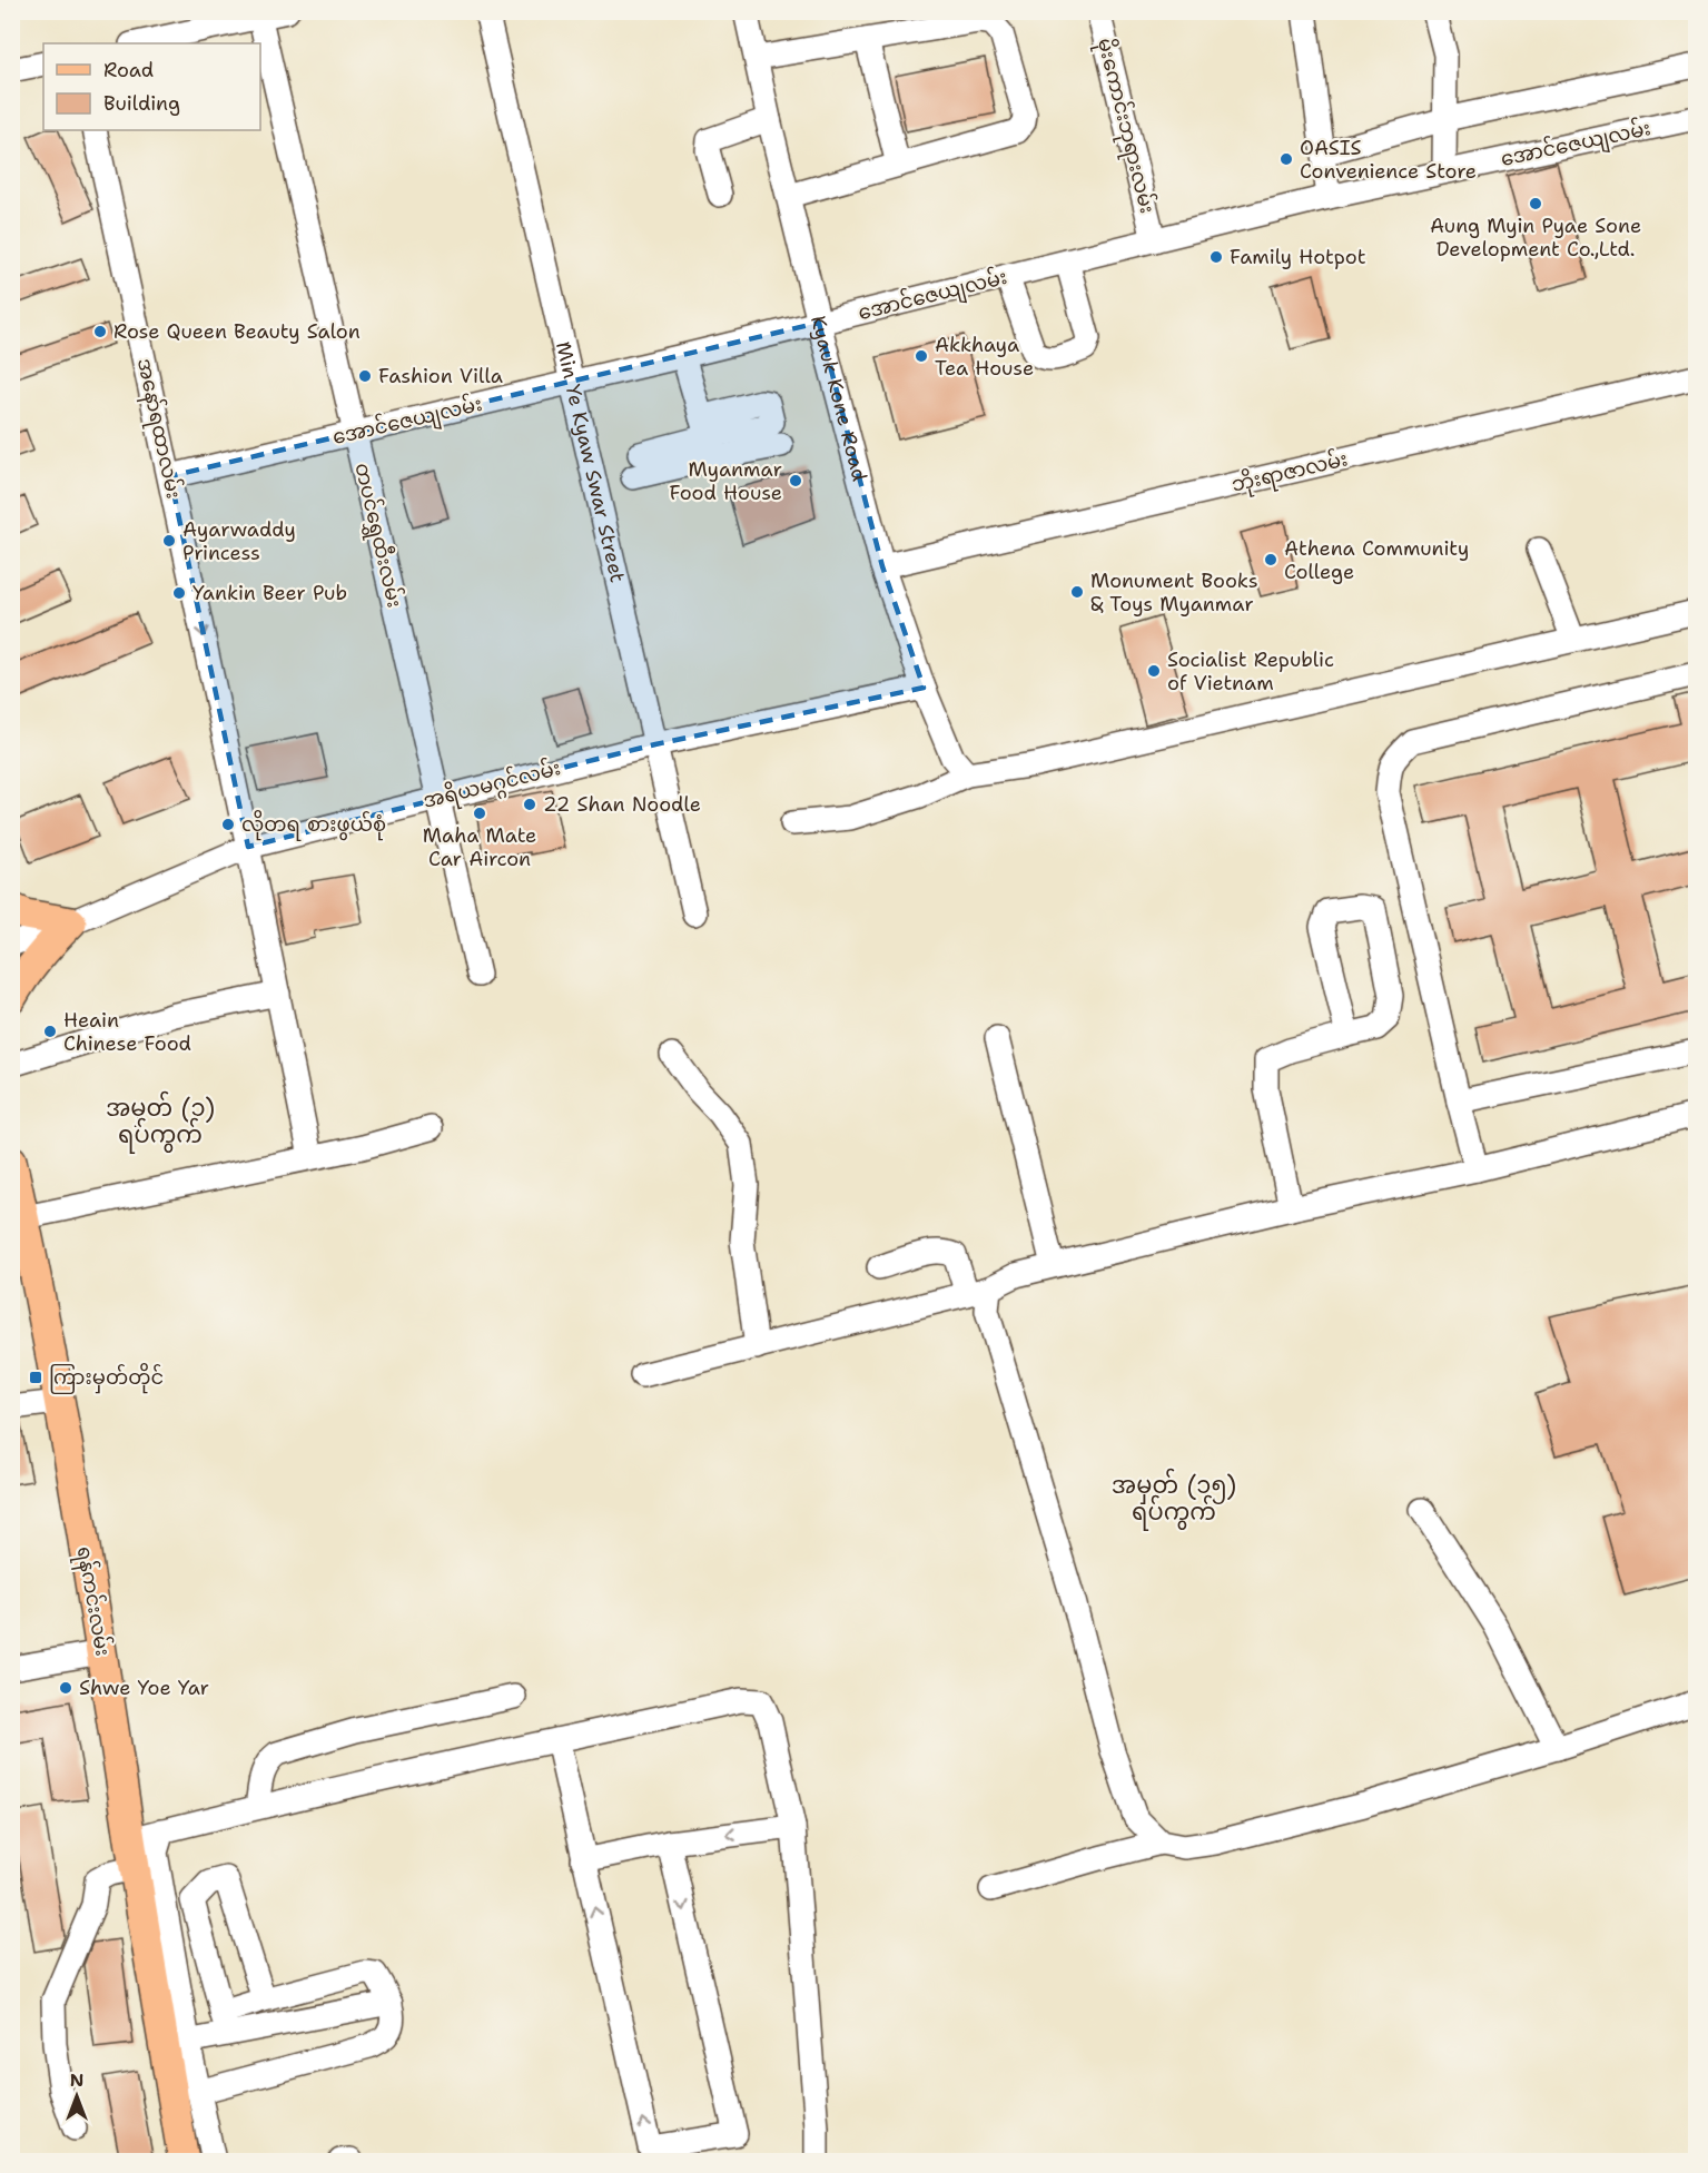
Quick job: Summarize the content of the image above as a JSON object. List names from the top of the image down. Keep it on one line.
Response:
{"streets":{"main road":["ရန်ကင်းလမ်း"],"street":["မိုးကောင်းဘုရားလမ်း","အောင်ဇေယျလမ်း","Kyauk Kone Road","အနော်ရထာလမ်း","Min Ye Kyaw Swar Street","ဘိုးရာဇာလမ်း","တပင်ရွှေထီးလမ်း","အရိယမဂ္ဂင်လမ်း"]},"crossings":[["မိုးကောင်းဘုရားလမ်း","အောင်ဇေယျလမ်း"],["အောင်ဇေယျလမ်း","Kyauk Kone Road"],["အောင်ဇေယျလမ်း","အနော်ရထာလမ်း"],["အောင်ဇေယျလမ်း","Min Ye Kyaw Swar Street"],["အောင်ဇေယျလမ်း","တပင်ရွှေထီးလမ်း"],["Kyauk Kone Road","ဘိုးရာဇာလမ်း"],["Kyauk Kone Road","အရိယမဂ္ဂင်လမ်း"],["အနော်ရထာလမ်း","အရိယမဂ္ဂင်လမ်း"],["Min Ye Kyaw Swar Street","အရိယမဂ္ဂင်လမ်း"],["တပင်ရွှေထီးလမ်း","အရိယမဂ္ဂင်လမ်း"]],"one_way":["အနော်ရထာလမ်း"],"districts":["အမှတ် (၁) ရပ်ကွက်","အမှတ် (၁၅) ရပ်ကွက်"],"places":{"other":["OASIS Convenience Store","Aung Myin Pyae Sone Development Co.,Ltd.","Family Hotpot","Rose Queen Beauty Salon","Akkhaya Tea House","Fashion Villa","Myanmar Food House","Ayarwaddy Princess","Athena Community College","Monument Books & Toys Myanmar","Yankin Beer Pub","Socialist Republic of Vietnam","22 Shan Noodle","Maha Mate Car Aircon","လိုတရ စားဖွယ်စုံ","Heain Chinese Food","Shwe Yoe Yar"],"transit":["ကြားမှတ်တိုင်"]},"legend":["Road","Building"],"north":"top"}
